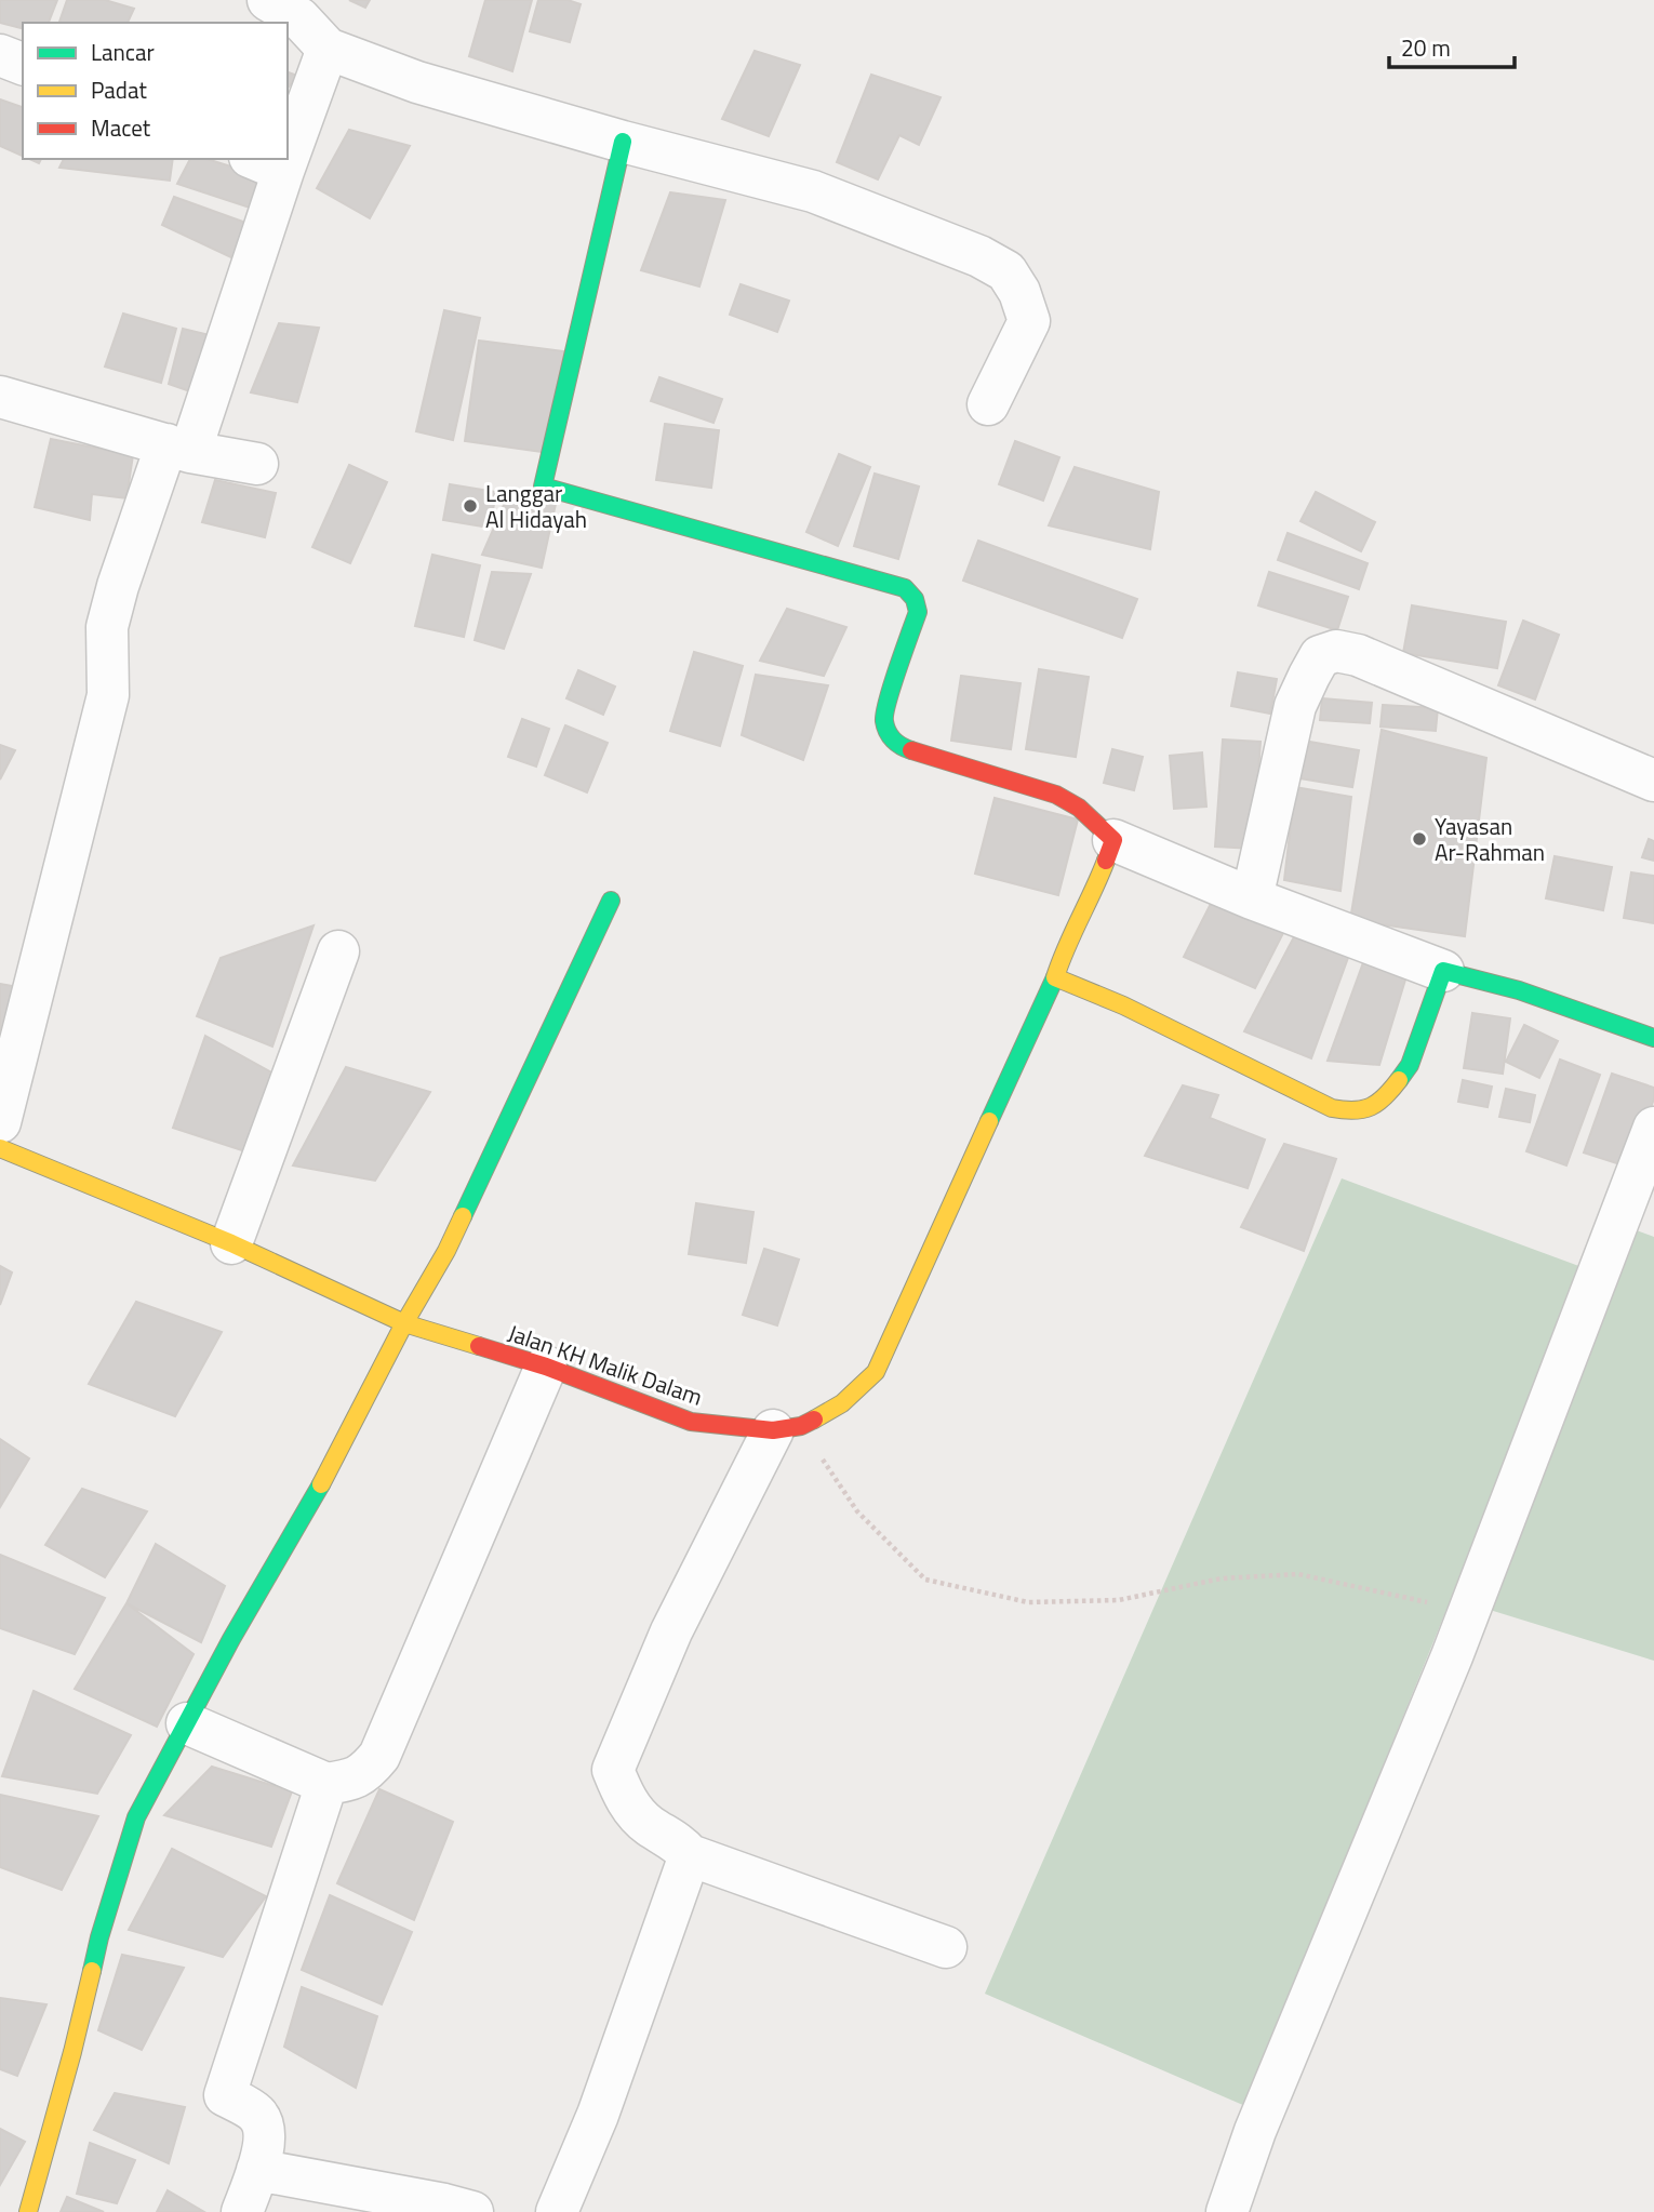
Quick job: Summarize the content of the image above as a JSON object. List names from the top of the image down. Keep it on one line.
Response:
{"streets":{"street":["Jalan KH Malik Dalam"]},"places":["Langgar Al Hidayah","Yayasan Ar-Rahman"],"legend":["Lancar","Padat","Macet"],"scale_bar":"20 m"}
